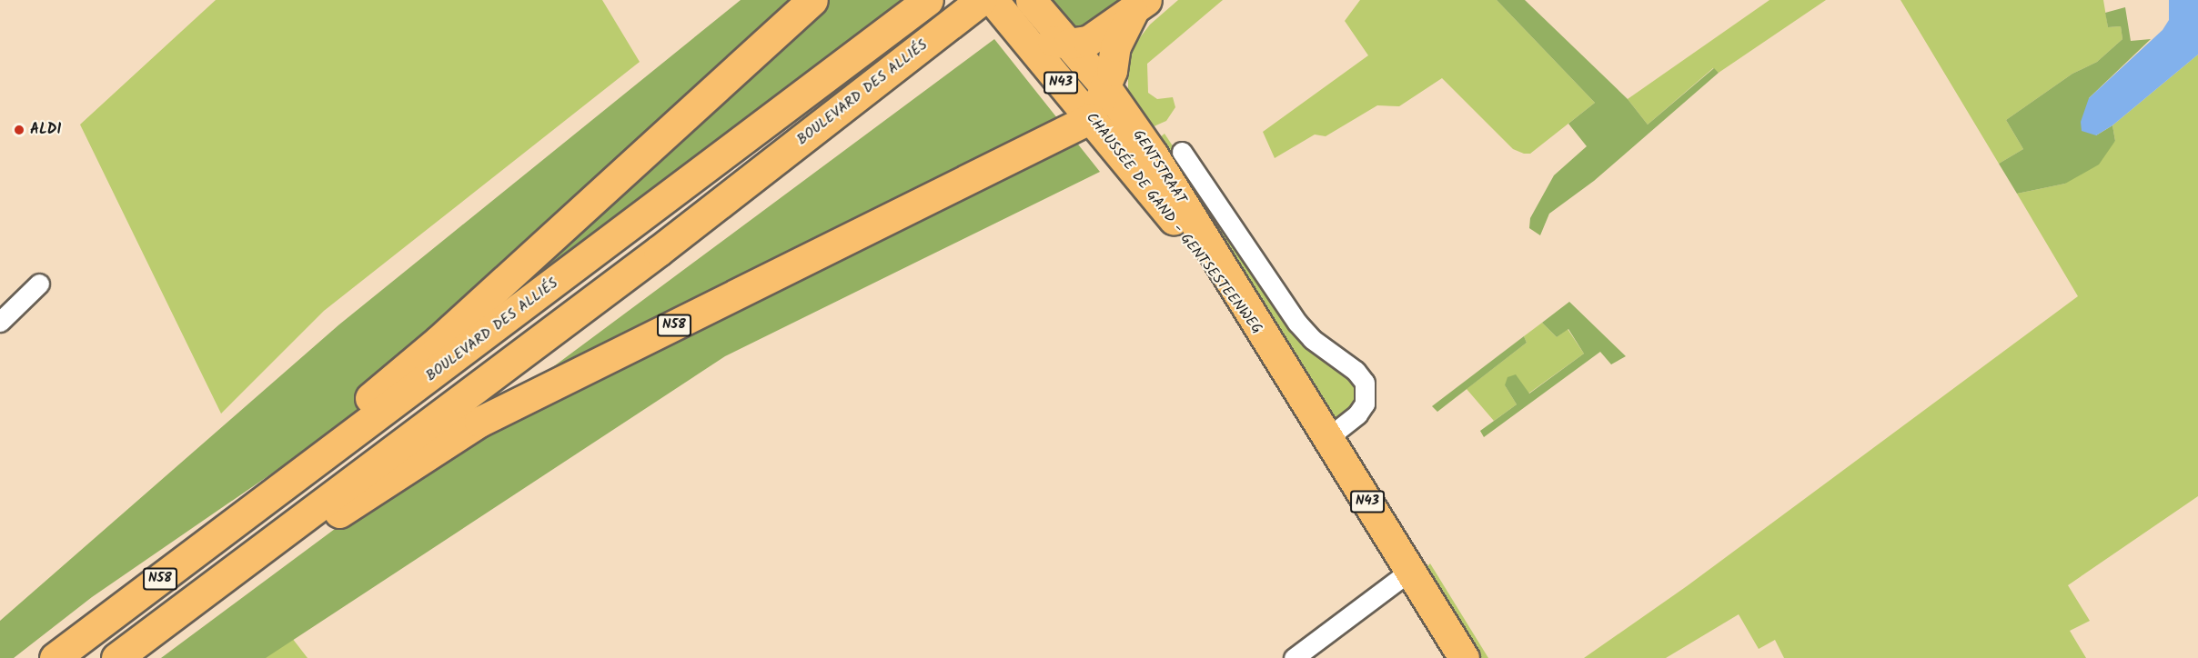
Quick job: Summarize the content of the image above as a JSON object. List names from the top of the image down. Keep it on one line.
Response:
{"streets":{"main road":["N43","BOULEVARD DES ALLIÉS","GENTSTRAAT","CHAUSSÉE DE GAND - GENTSESTEENWEG","N58"]},"crossings":[["N43","GENTSTRAAT"],["N43","CHAUSSÉE DE GAND - GENTSESTEENWEG"],["BOULEVARD DES ALLIÉS","CHAUSSÉE DE GAND - GENTSESTEENWEG"],["BOULEVARD DES ALLIÉS","N58"],["GENTSTRAAT","CHAUSSÉE DE GAND - GENTSESTEENWEG"],["CHAUSSÉE DE GAND - GENTSESTEENWEG","N58"]],"places":["ALDI"]}
